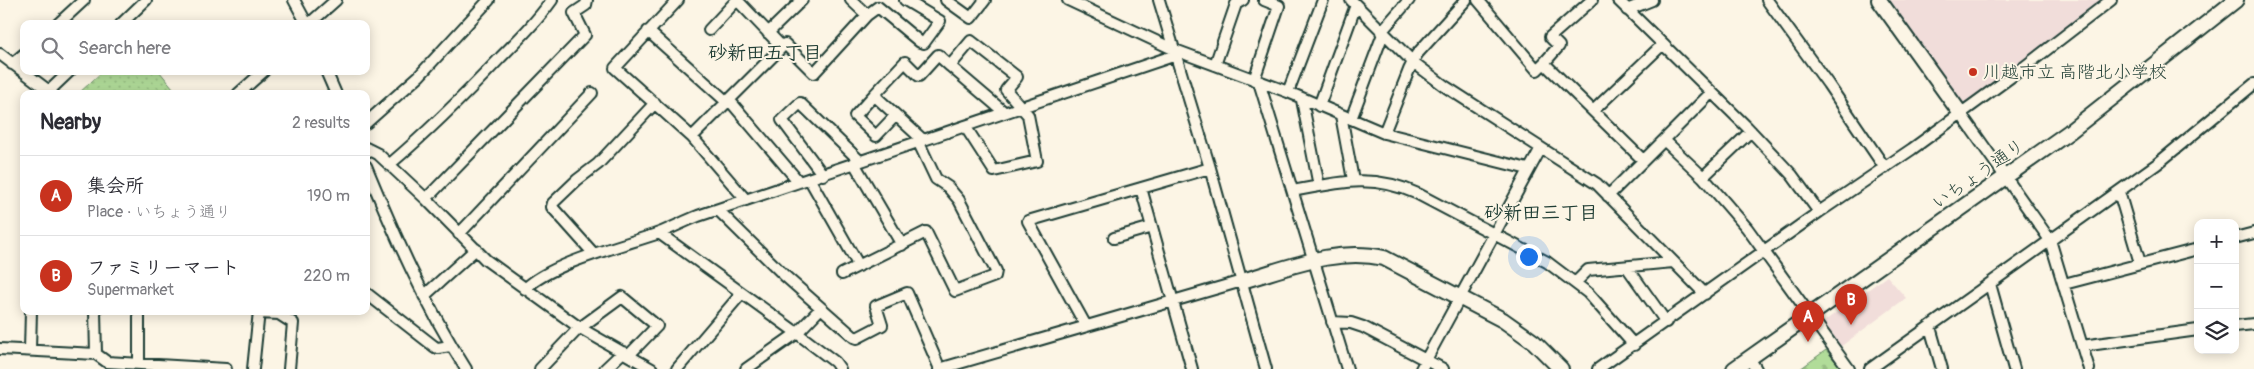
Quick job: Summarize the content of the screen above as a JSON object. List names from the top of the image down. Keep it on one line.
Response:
{"streets":{"street":["いちょう通り"]},"districts":["砂新田五丁目","砂新田三丁目"],"places":["川越市立 高階北小学校"],"page":{"search":"Search here","heading":["Nearby","2 results"],"list":[{"mark":"A","name":"集会所","note":"Place · いちょう通り","value":"190 m"},{"mark":"B","name":"ファミリーマート","note":"Supermarket","value":"220 m"}],"map_buttons":["+","−"],"pins":["B","A"]}}
